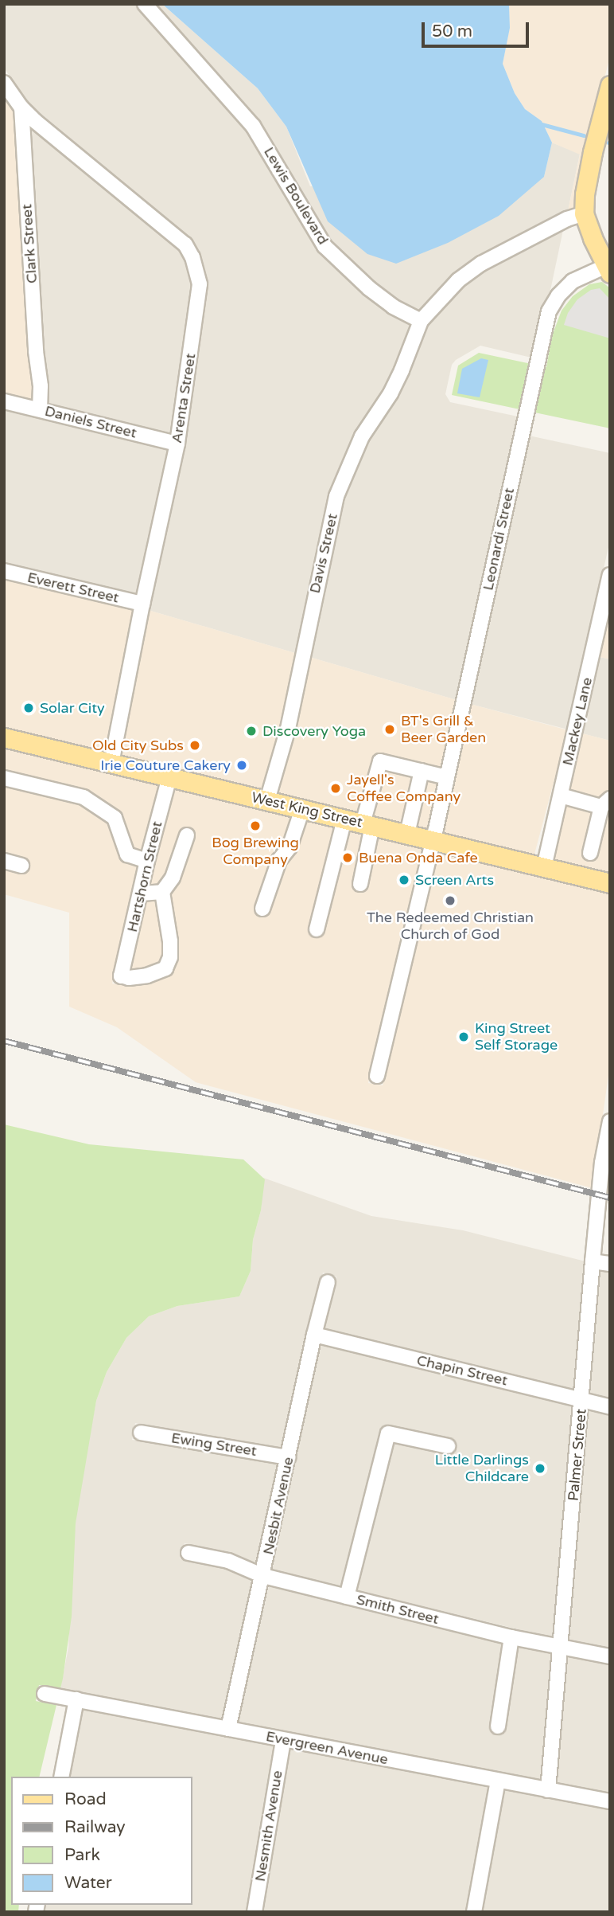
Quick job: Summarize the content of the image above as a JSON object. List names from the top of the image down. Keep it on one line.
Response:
{"streets":{"main road":["West King Street"],"street":["Lewis Boulevard","Clark Street","Arenta Street","Daniels Street","Leonardi Street","Davis Street","Everett Street","Mackey Lane","Hartshorn Street","Chapin Street","Ewing Street","Palmer Street","Nesbit Avenue","Smith Street","Evergreen Avenue","Nesmith Avenue"]},"crossings":[["Lewis Boulevard","Davis Street"],["Clark Street","Arenta Street"],["Clark Street","Daniels Street"],["Arenta Street","Daniels Street"],["Arenta Street","Everett Street"],["Arenta Street","West King Street"],["Leonardi Street","West King Street"],["Davis Street","West King Street"],["Mackey Lane","West King Street"],["West King Street","Hartshorn Street"],["Chapin Street","Palmer Street"],["Chapin Street","Nesbit Avenue"],["Ewing Street","Nesbit Avenue"],["Palmer Street","Smith Street"],["Palmer Street","Evergreen Avenue"],["Nesbit Avenue","Smith Street"],["Nesbit Avenue","Evergreen Avenue"],["Evergreen Avenue","Nesmith Avenue"]],"places":["Solar City","BT's Grill & Beer Garden","Discovery Yoga","Old City Subs","Irie Couture Cakery","Jayell's Coffee Company","Bog Brewing Company","Buena Onda Cafe","Screen Arts","The Redeemed Christian Church of God","King Street Self Storage","Little Darlings Childcare"],"legend":["Road","Railway","Park","Water"],"scale_bar":"50 m"}
